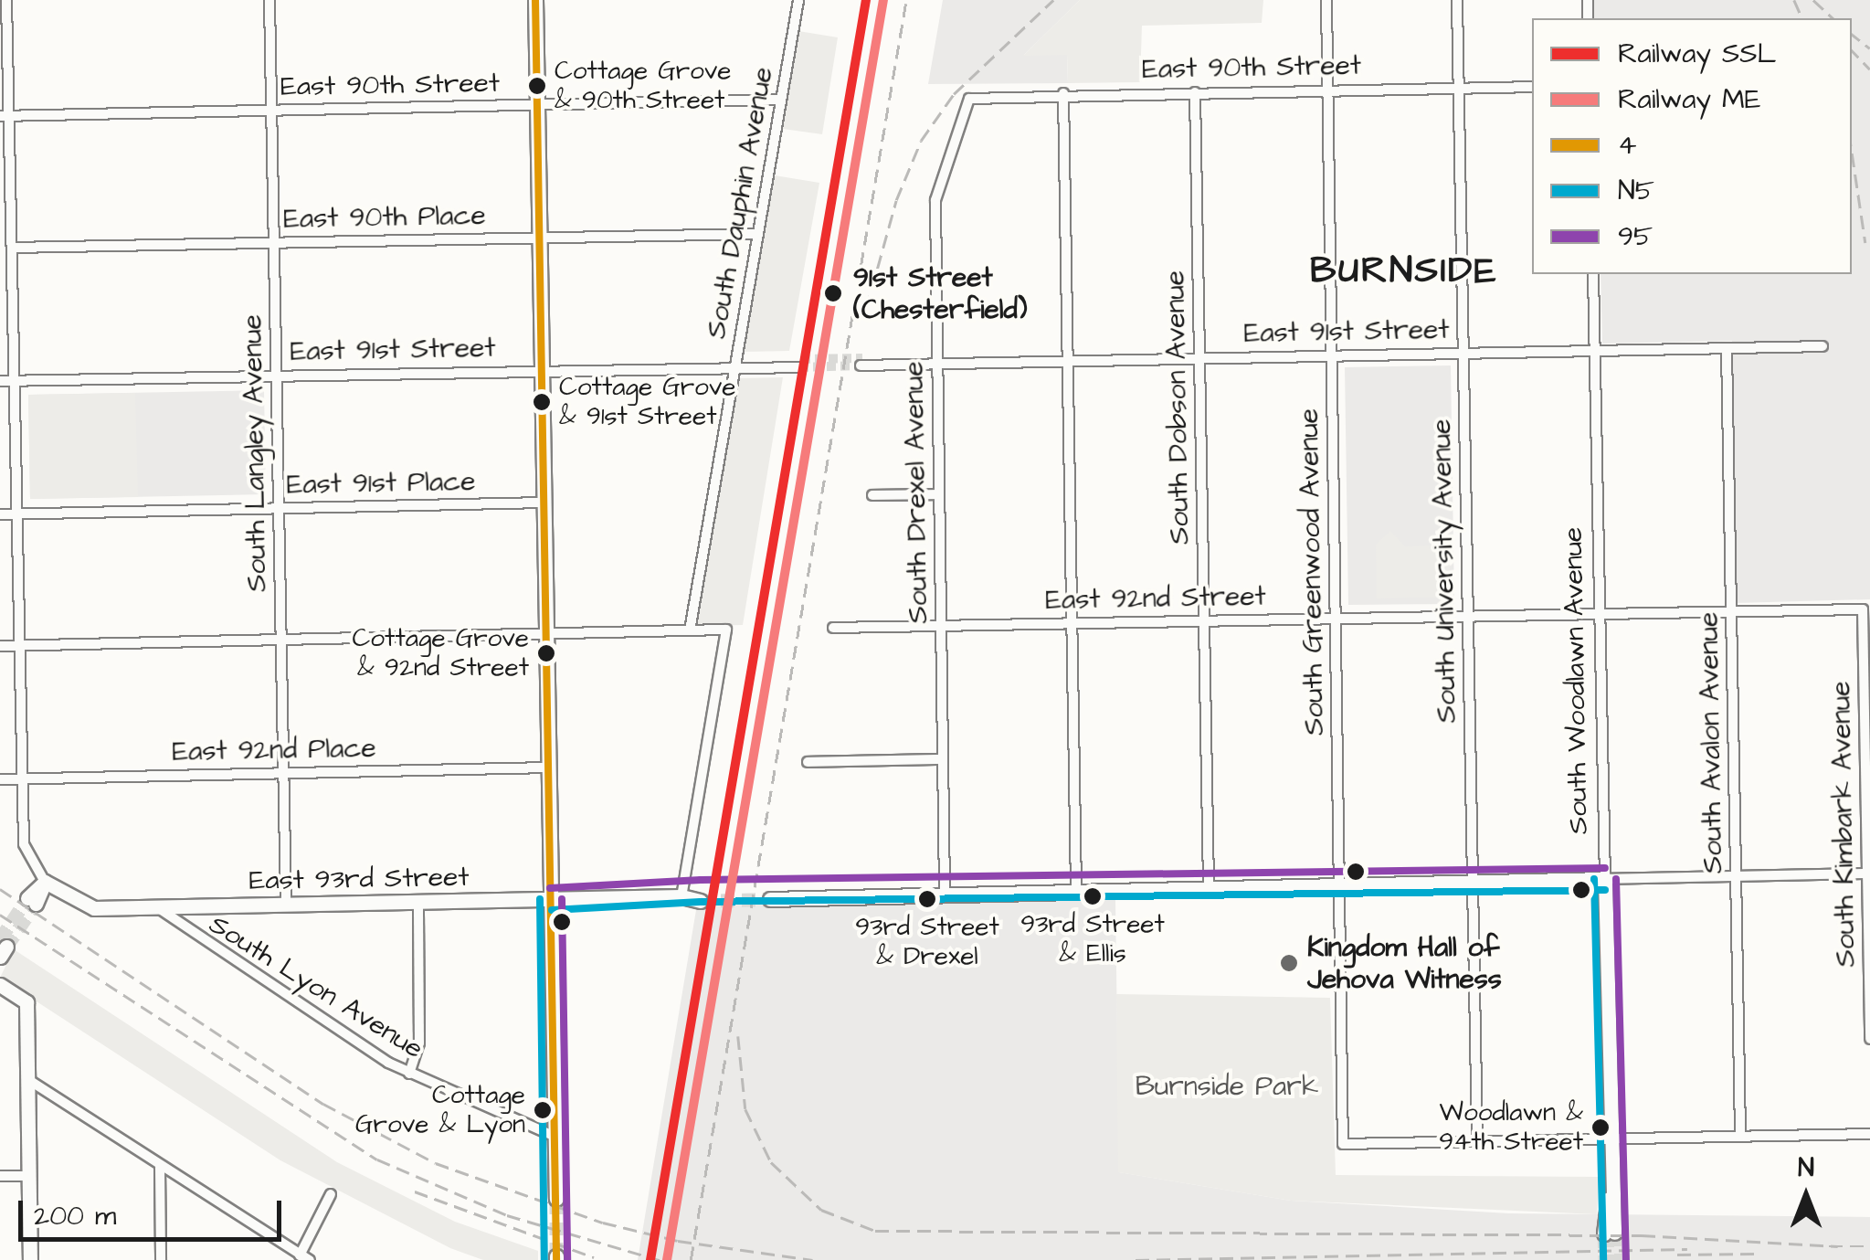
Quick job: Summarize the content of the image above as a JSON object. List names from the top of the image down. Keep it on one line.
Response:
{"streets":{"street":["East 90th Street","South Dauphin Avenue","East 90th Place","East 91st Street","South Dobson Avenue","South Langley Avenue","East 91st Place","South Drexel Avenue","South University Avenue","South Greenwood Avenue","East 92nd Street","South Woodlawn Avenue","South Avalon Avenue","East 92nd Place","South Kimbark Avenue","East 93rd Street","South Lyon Avenue"]},"crossings":[["East 90th Street","South Dauphin Avenue"],["East 90th Street","South Dobson Avenue"],["East 90th Street","South Langley Avenue"],["East 90th Street","South Drexel Avenue"],["East 90th Street","South University Avenue"],["East 90th Street","South Greenwood Avenue"],["South Dauphin Avenue","East 90th Place"],["South Dauphin Avenue","East 91st Street"],["East 90th Place","South Langley Avenue"],["East 91st Street","South Dobson Avenue"],["East 91st Street","South Langley Avenue"],["East 91st Street","South Drexel Avenue"],["East 91st Street","South University Avenue"],["East 91st Street","South Greenwood Avenue"],["East 91st Street","South Woodlawn Avenue"],["East 91st Street","South Avalon Avenue"],["South Dobson Avenue","East 92nd Street"],["South Langley Avenue","East 91st Place"],["South Langley Avenue","East 92nd Place"],["South Langley Avenue","East 93rd Street"],["South Drexel Avenue","East 92nd Street"],["South University Avenue","South Greenwood Avenue"],["South University Avenue","East 92nd Street"],["South Greenwood Avenue","East 92nd Street"],["East 92nd Street","South Woodlawn Avenue"],["East 92nd Street","South Avalon Avenue"],["East 92nd Street","South Kimbark Avenue"],["East 93rd Street","South Lyon Avenue"]],"districts":["BURNSIDE"],"parks":["Burnside Park"],"places":["Cottage Grove & 90th Street","91st Street (Chesterfield)","Cottage Grove & 91st Street","Cottage Grove & 92nd Street","93rd Street & Ellis","93rd Street & Drexel","Kingdom Hall of Jehova Witness","Cottage Grove & Lyon","Woodlawn & 94th Street"],"lines":["rail line SSL","rail line ME","transit line 4","transit line 95","transit line N5"],"legend":["Railway SSL","Railway ME","4","N5","95"],"scale_bar":"200 m","north":"top"}
